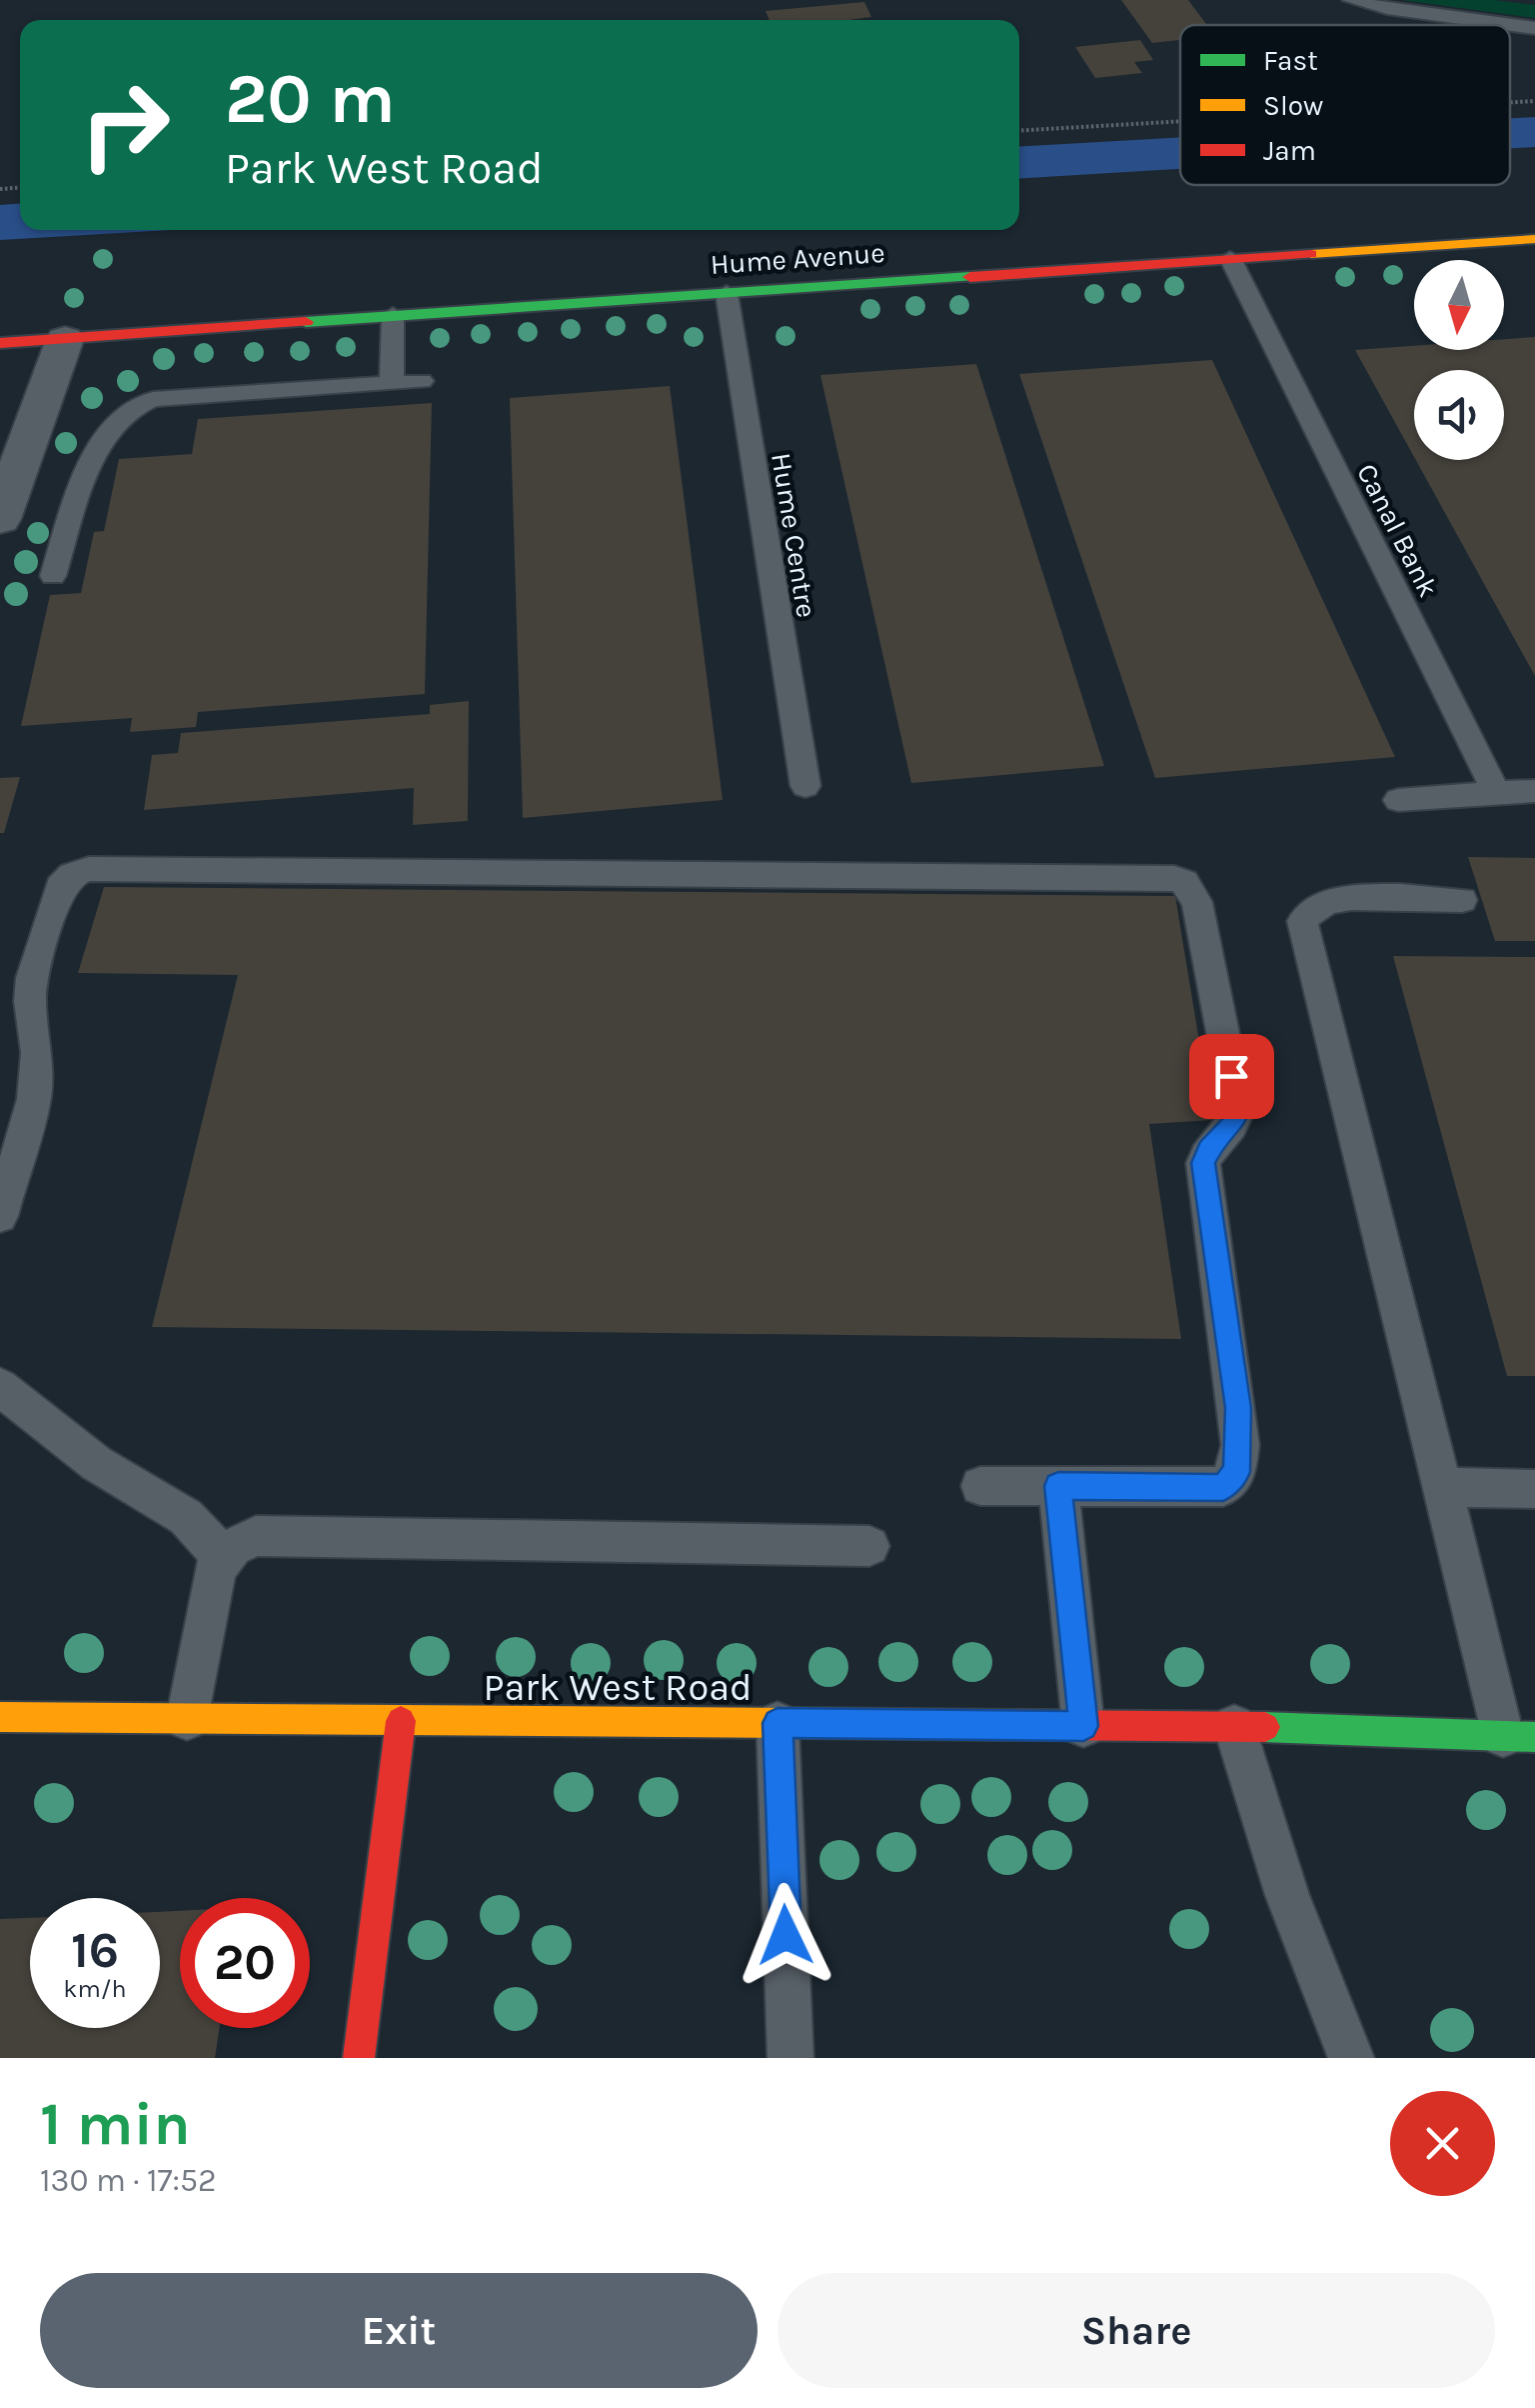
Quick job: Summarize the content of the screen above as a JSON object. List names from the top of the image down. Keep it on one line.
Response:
{"streets":{"street":["Hume Avenue","Park West Road"],"lane":["Canal Bank","Hume Centre"]},"crossings":[["Hume Avenue","Canal Bank"],["Hume Avenue","Hume Centre"]],"legend":["Fast","Slow","Jam"],"north":"bottom","page":{"turn":["20 m","Park West Road"],"speed":"16 km/h","limit":"20","heading":["1 min","130 m · 17:52"],"buttons":["Exit","Share"]}}
